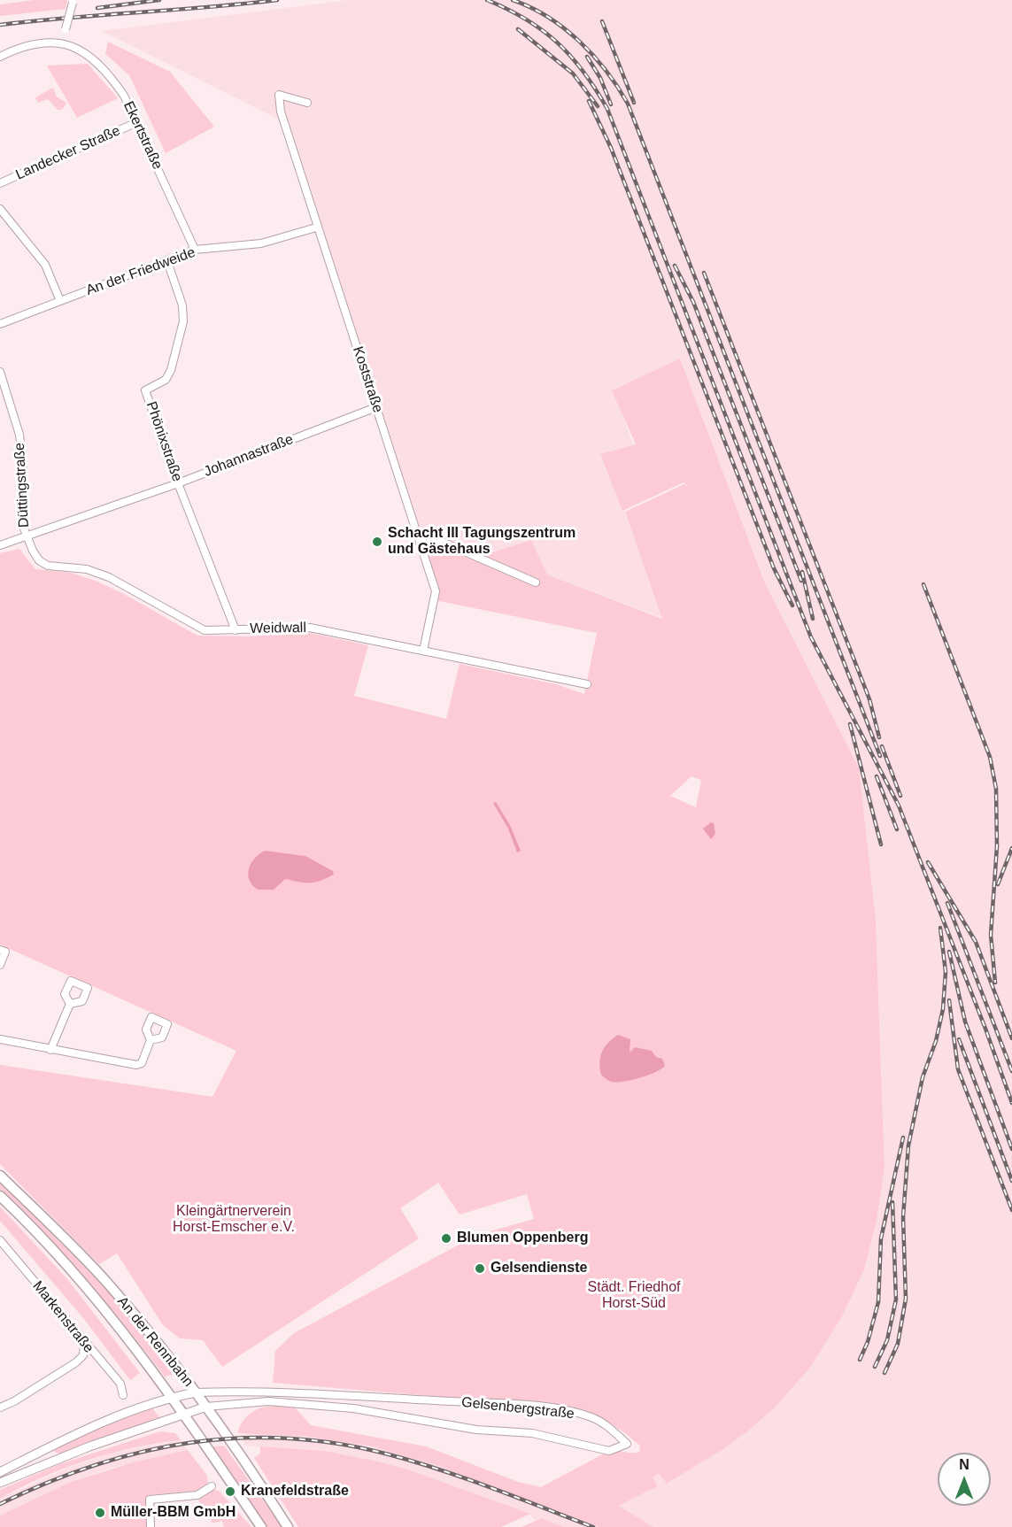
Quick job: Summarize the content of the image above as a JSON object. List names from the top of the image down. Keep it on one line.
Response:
{"streets":{"main road":["An der Rennbahn"],"street":["Ekertstraße","Landecker Straße","An der Friedweide","Koststraße","Phönixstraße","Johannastraße","Düttingstraße","Weidwall","Markenstraße","Gelsenbergstraße"]},"crossings":[["Ekertstraße","Landecker Straße"],["Ekertstraße","An der Friedweide"],["An der Friedweide","Koststraße"],["An der Friedweide","Phönixstraße"],["Koststraße","Johannastraße"],["Koststraße","Weidwall"],["Phönixstraße","Johannastraße"],["Phönixstraße","Weidwall"],["Johannastraße","Düttingstraße"],["Johannastraße","Weidwall"],["Düttingstraße","Weidwall"],["An der Rennbahn","Gelsenbergstraße"]],"parks":["Kleingärtnerverein Horst-Emscher e.V.","Städt. Friedhof Horst-Süd"],"places":["Schacht III Tagungszentrum und Gästehaus","Blumen Oppenberg","Gelsendienste","Kranefeldstraße","Müller-BBM GmbH"],"north":"top"}
